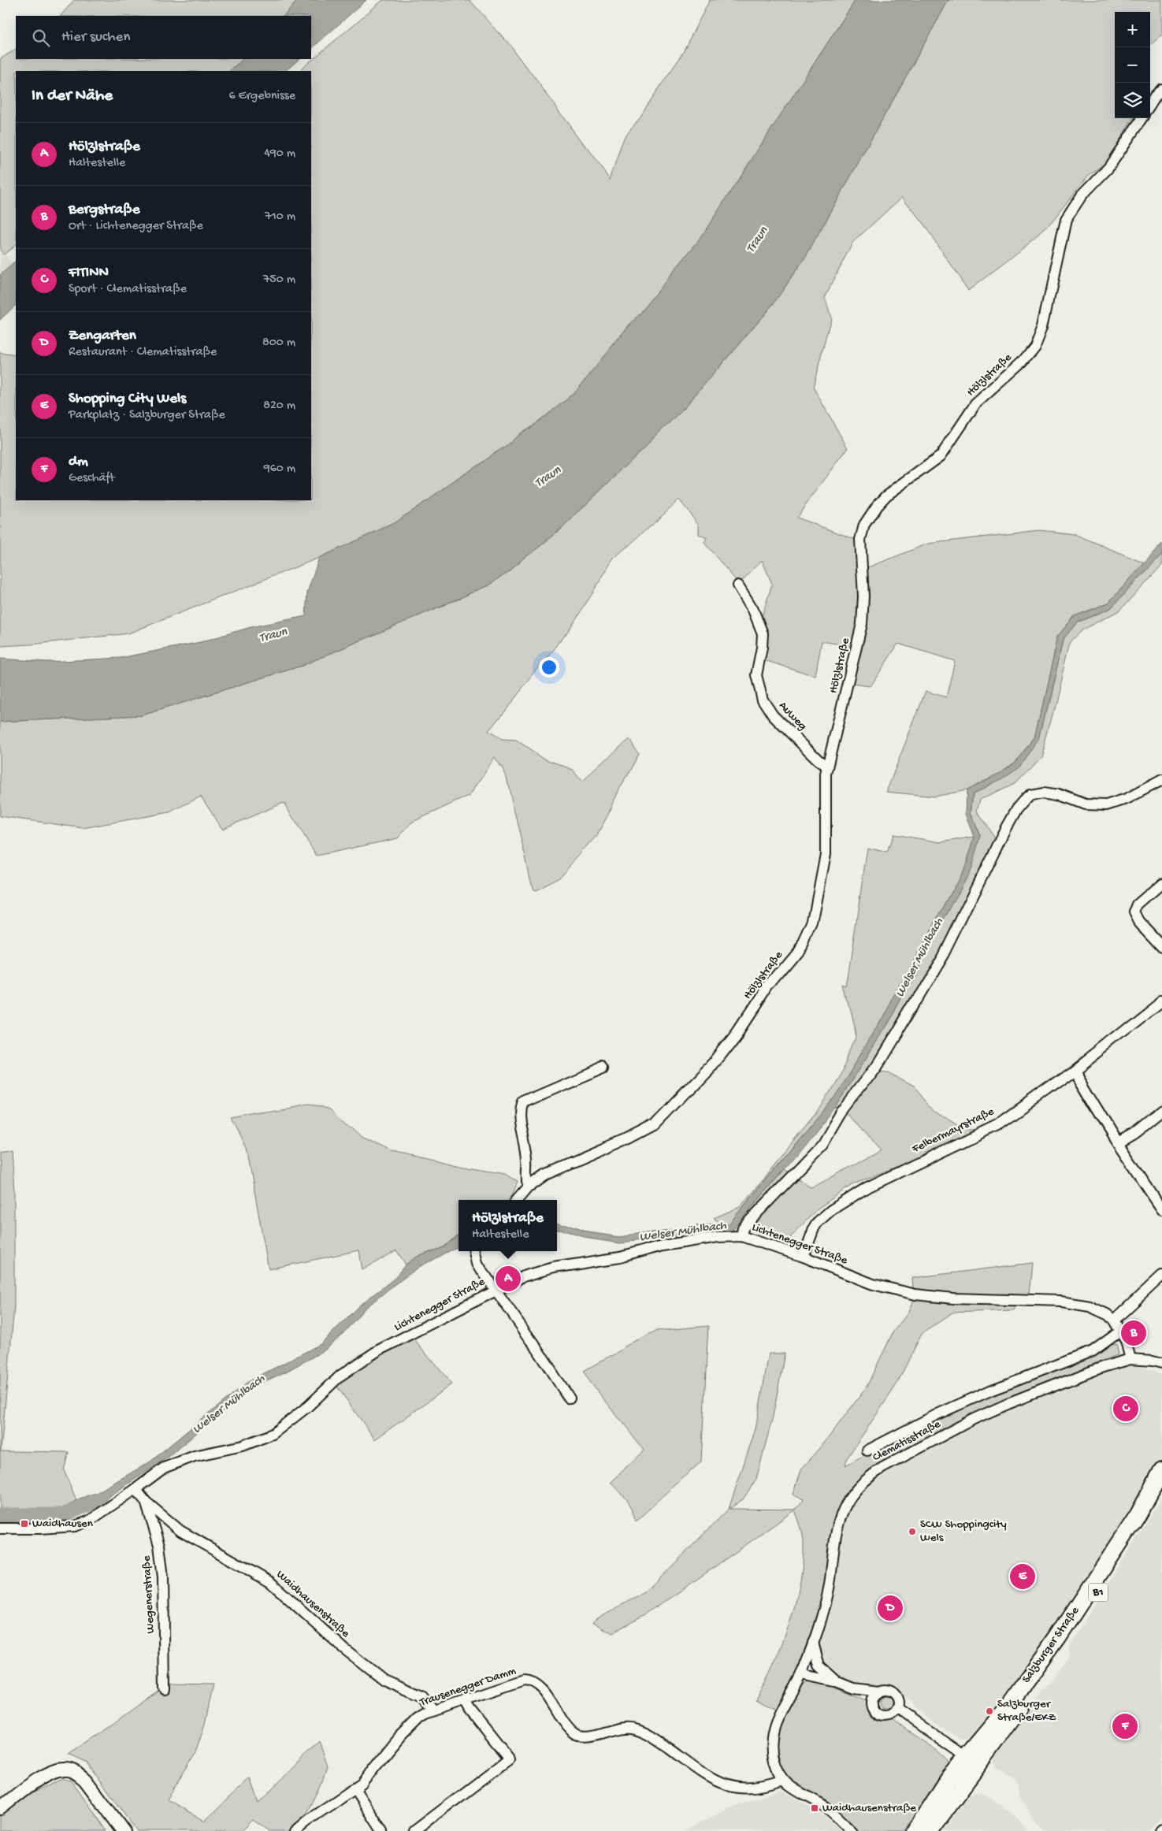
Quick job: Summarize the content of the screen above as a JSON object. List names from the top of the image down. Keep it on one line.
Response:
{"streets":{"main road":["B1","Salzburger Straße"],"street":["Hölzlstraße","Auweg","Felbermayrstraße","Lichtenegger Straße","Clematisstraße","Wegenerstraße","Waidhausenstraße","Trausenegger Damm"]},"crossings":[["Hölzlstraße","Auweg"],["Felbermayrstraße","Lichtenegger Straße"],["Lichtenegger Straße","Clematisstraße"],["Lichtenegger Straße","Waidhausenstraße"],["Clematisstraße","Trausenegger Damm"],["Wegenerstraße","Waidhausenstraße"],["Waidhausenstraße","Trausenegger Damm"]],"water":["Traun","Welser Mühlbach"],"places":{"transit":["Waidhausen","Waidhausenstraße"],"other":["SCW Shoppingcity Wels","Salzburger Straße/EKZ"]},"page":{"map_buttons":["+","−"],"search":"Hier suchen","heading":["In der Nähe","6 Ergebnisse"],"list":[{"mark":"A","name":"Hölzlstraße","note":"Haltestelle","value":"490 m"},{"mark":"B","name":"Bergstraße","note":"Ort · Lichtenegger Straße","value":"710 m"},{"mark":"C","name":"FITINN","note":"Sport · Clematisstraße","value":"750 m"},{"mark":"D","name":"Zengarten","note":"Restaurant · Clematisstraße","value":"800 m"},{"mark":"E","name":"Shopping City Wels","note":"Parkplatz · Salzburger Straße","value":"820 m"},{"mark":"F","name":"dm","note":"Geschäft","value":"960 m"}],"popup":["Hölzlstraße","Haltestelle"],"pins":["A","B","C","E","D","F"]}}
